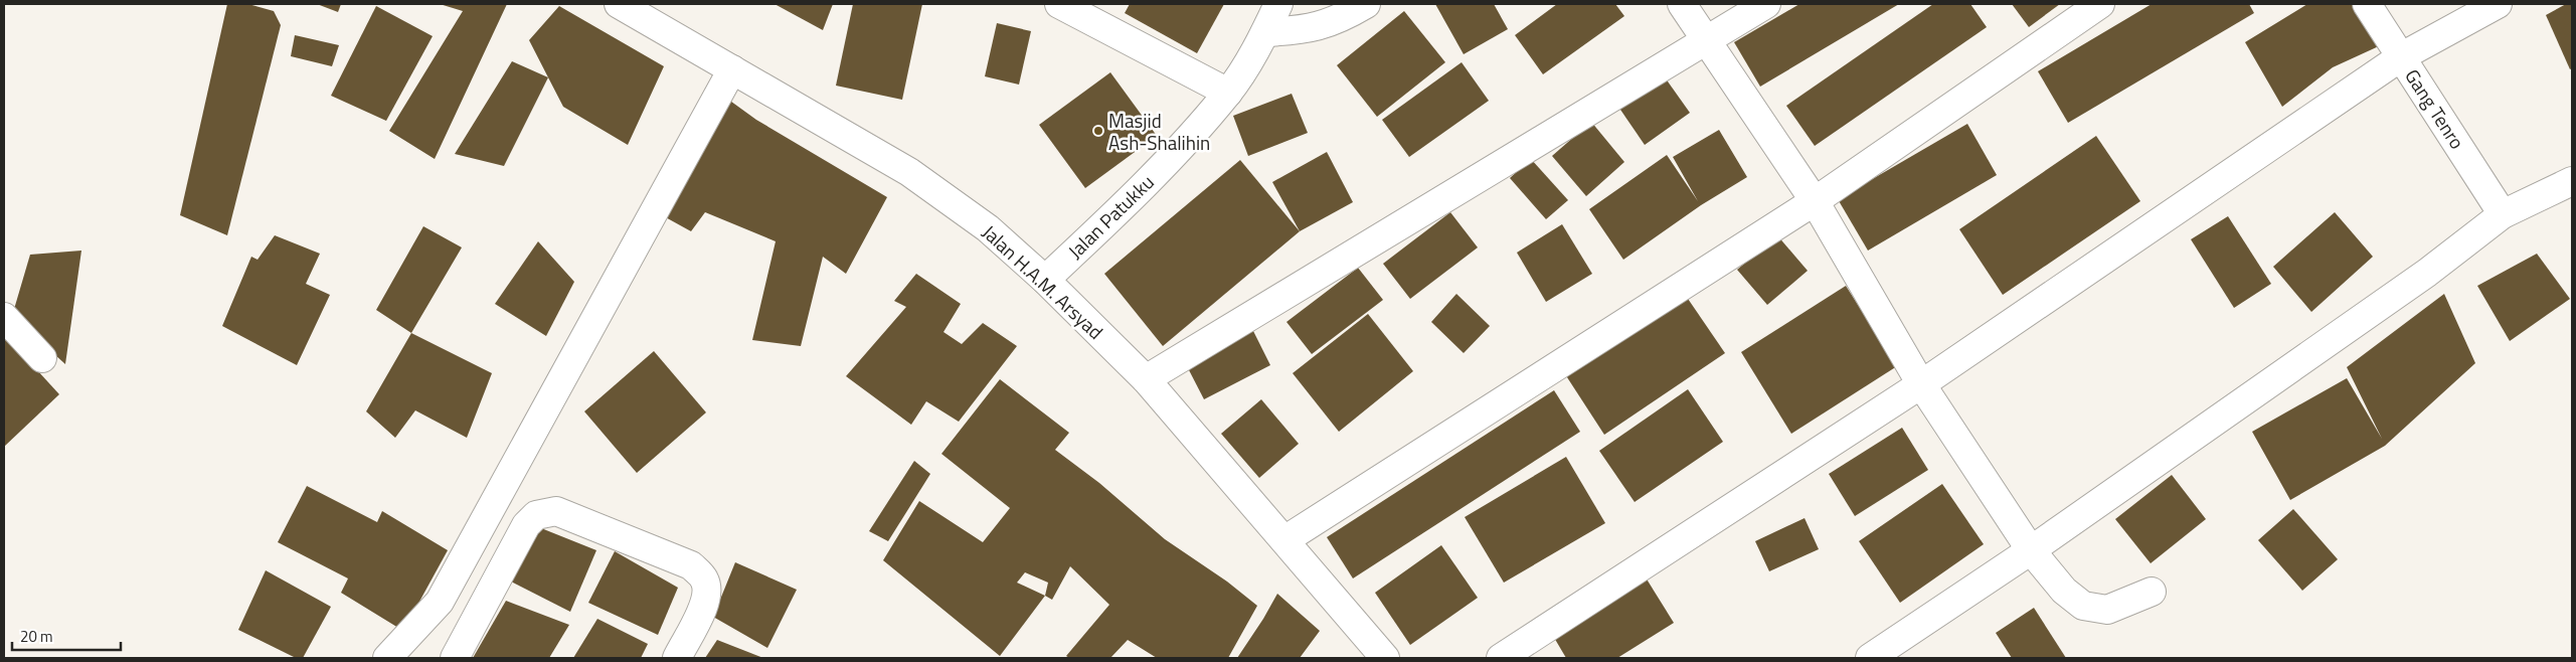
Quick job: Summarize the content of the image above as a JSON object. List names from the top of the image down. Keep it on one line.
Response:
{"streets":{"main road":["Gang Tenro","Jalan Patukku","Jalan H.A.M. Arsyad"]},"crossings":[["Jalan Patukku","Jalan H.A.M. Arsyad"]],"places":["Masjid Ash-Shalihin"],"scale_bar":"20 m"}
